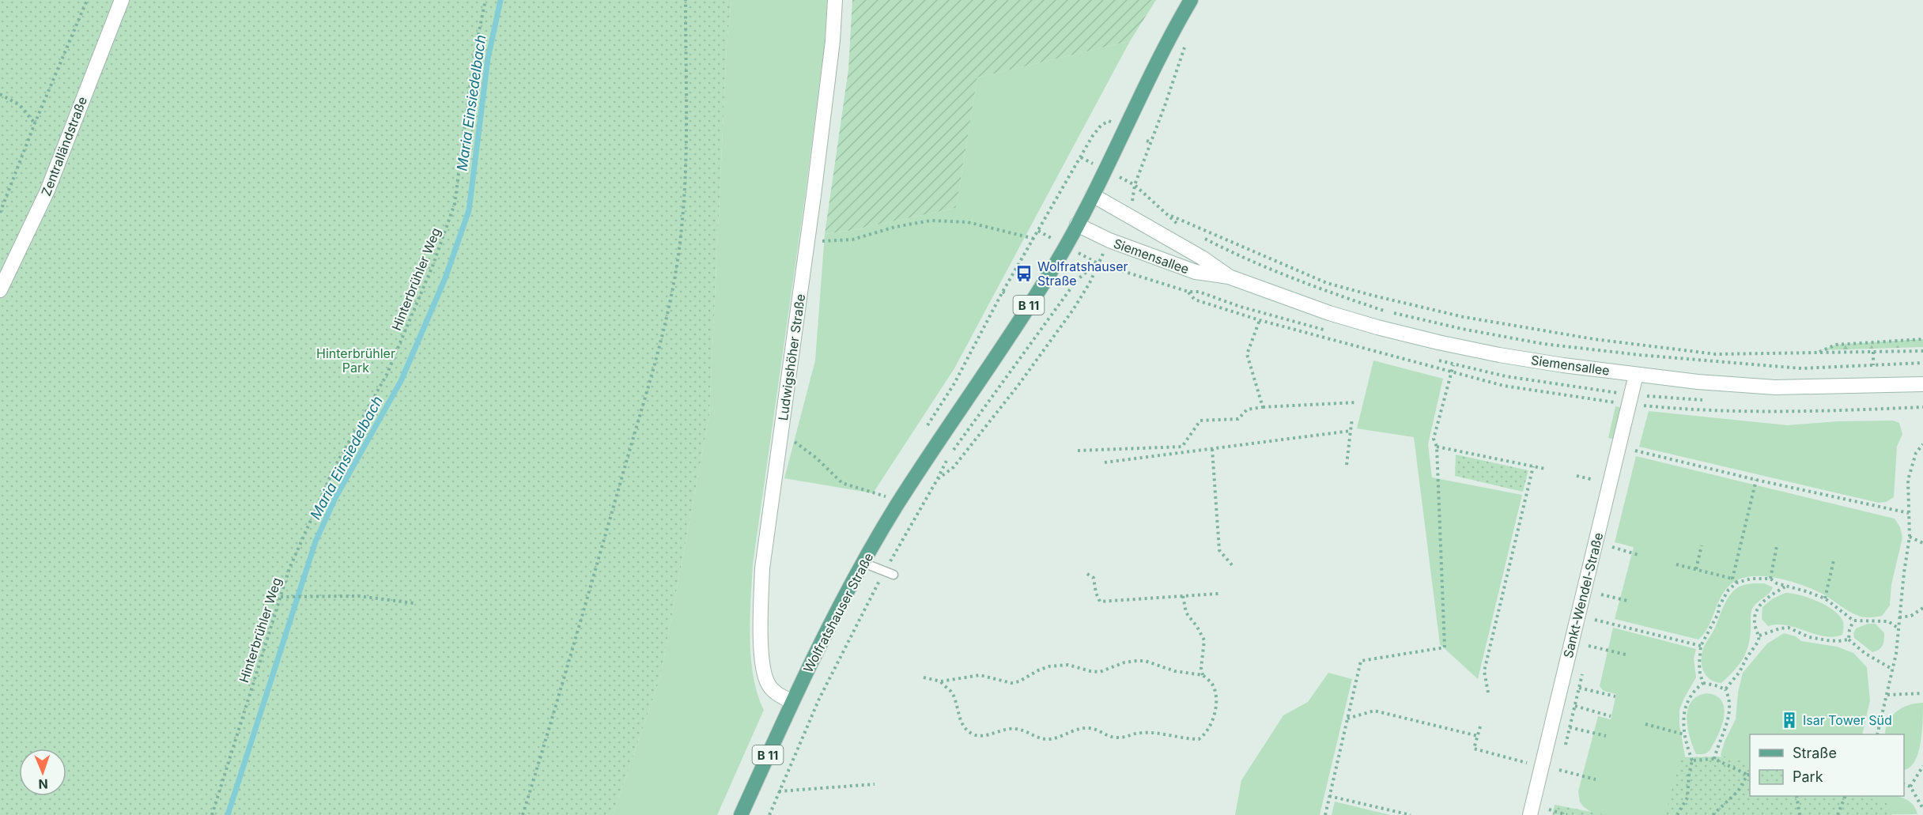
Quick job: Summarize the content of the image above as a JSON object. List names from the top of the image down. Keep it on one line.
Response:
{"streets":{"main road":["B 11","Wolfratshauser Straße"],"street":["Zentralländstraße","Siemensallee","Ludwigshöher Straße","Sankt-Wendel-Straße"],"path":["Hinterbrühler Weg"]},"crossings":[["Siemensallee","Sankt-Wendel-Straße"],["Siemensallee","Wolfratshauser Straße"],["Ludwigshöher Straße","Wolfratshauser Straße"]],"water":["Maria Einsiedelbach"],"parks":["Hinterbrühler Park"],"places":{"bus stop":["Wolfratshauser Straße"],"building":["Isar Tower Süd"]},"legend":["Straße","Park"],"north":"bottom"}
